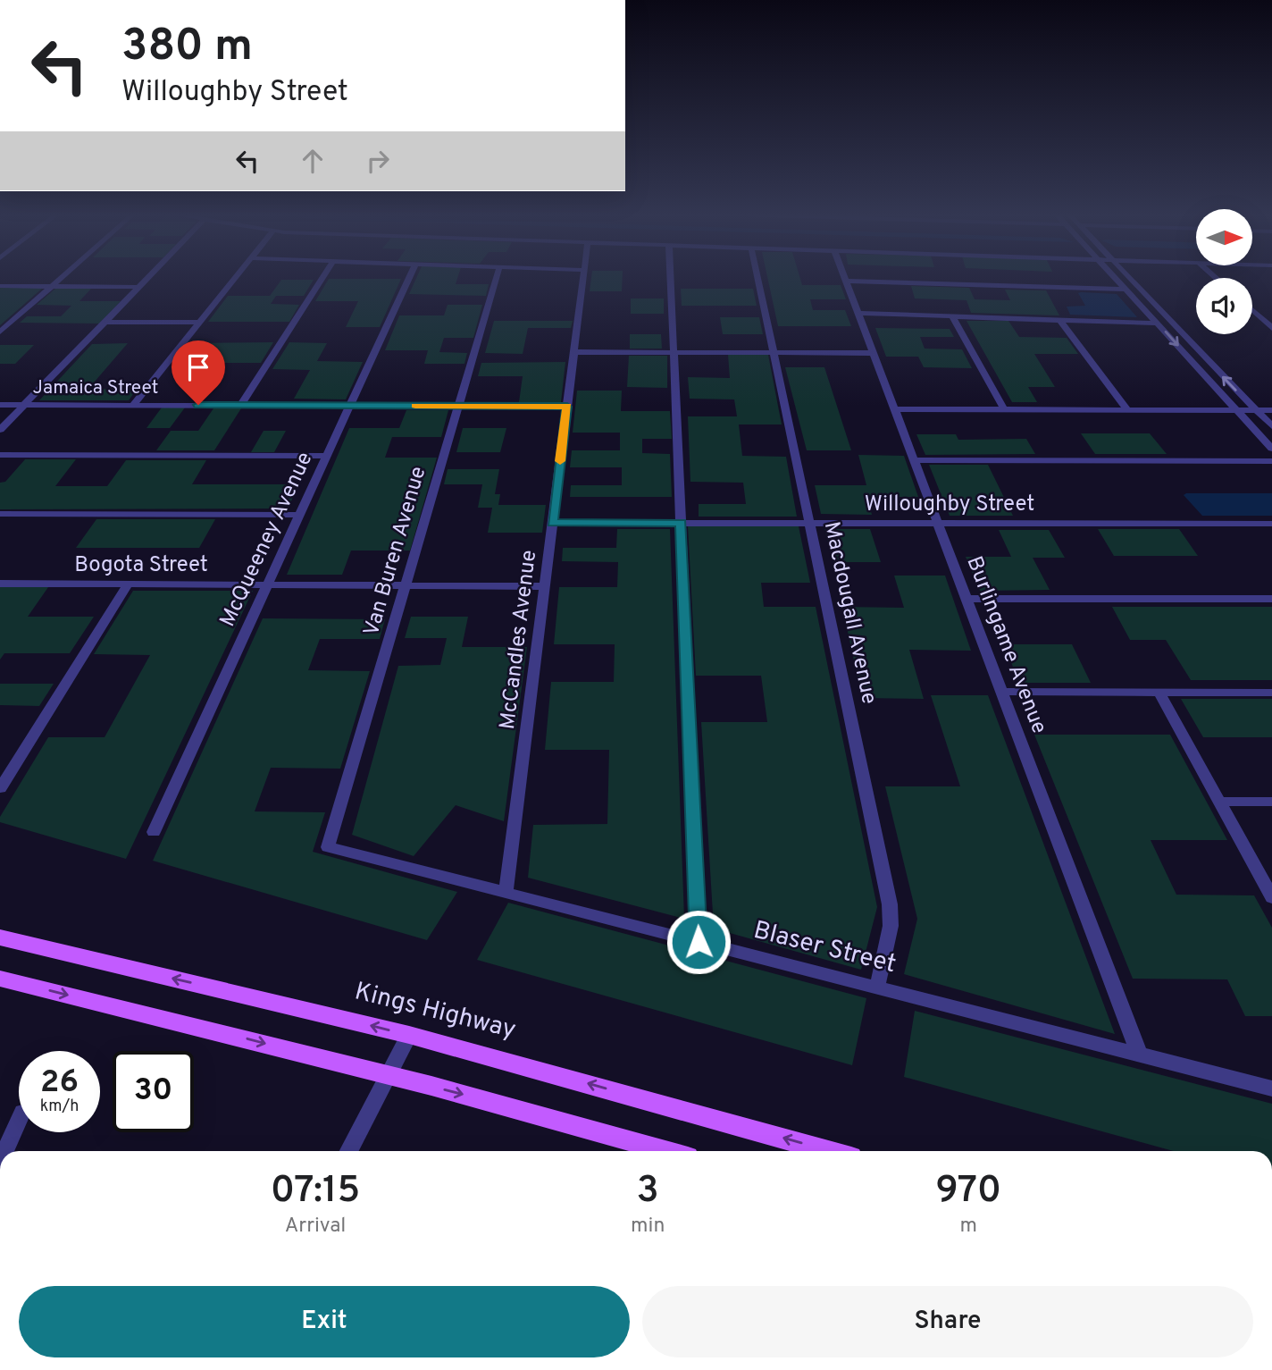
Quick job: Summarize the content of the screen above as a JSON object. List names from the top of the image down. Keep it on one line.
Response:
{"streets":{"main road":["Kings Highway"],"street":["Jamaica Street","Willoughby Street","McQueeney Avenue","Van Buren Avenue","Bogota Street","Macdougall Avenue","McCandles Avenue","Burlingame Avenue","Blaser Street"]},"crossings":[["Jamaica Street","McQueeney Avenue"],["Jamaica Street","Van Buren Avenue"],["Jamaica Street","McCandles Avenue"],["Willoughby Street","Macdougall Avenue"],["Willoughby Street","McCandles Avenue"],["Willoughby Street","Burlingame Avenue"],["McQueeney Avenue","Bogota Street"],["Van Buren Avenue","Bogota Street"],["Van Buren Avenue","Blaser Street"],["Bogota Street","McCandles Avenue"],["Macdougall Avenue","Blaser Street"],["McCandles Avenue","Blaser Street"],["Burlingame Avenue","Blaser Street"]],"north":"right","page":{"turn":["380 m","Willoughby Street"],"speed":"26 km/h","limit":"30","eta":["07:15","Arrival","3","min","970","m"],"buttons":["Exit","Share"]}}
